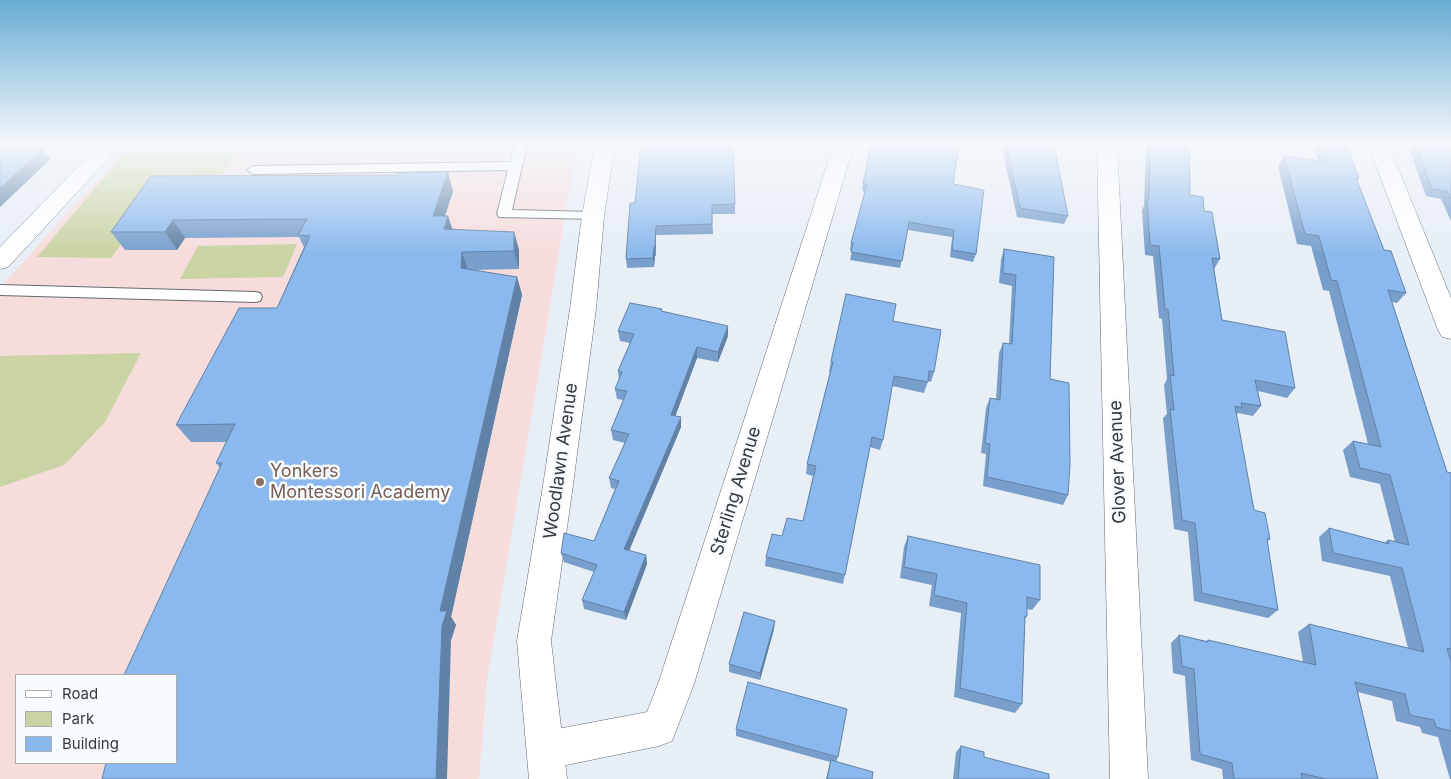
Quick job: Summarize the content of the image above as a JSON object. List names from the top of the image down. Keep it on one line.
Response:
{"streets":{"street":["Woodlawn Avenue","Glover Avenue","Sterling Avenue"]},"crossings":[["Woodlawn Avenue","Sterling Avenue"]],"places":["Yonkers Montessori Academy"],"legend":["Road","Park","Building"]}
